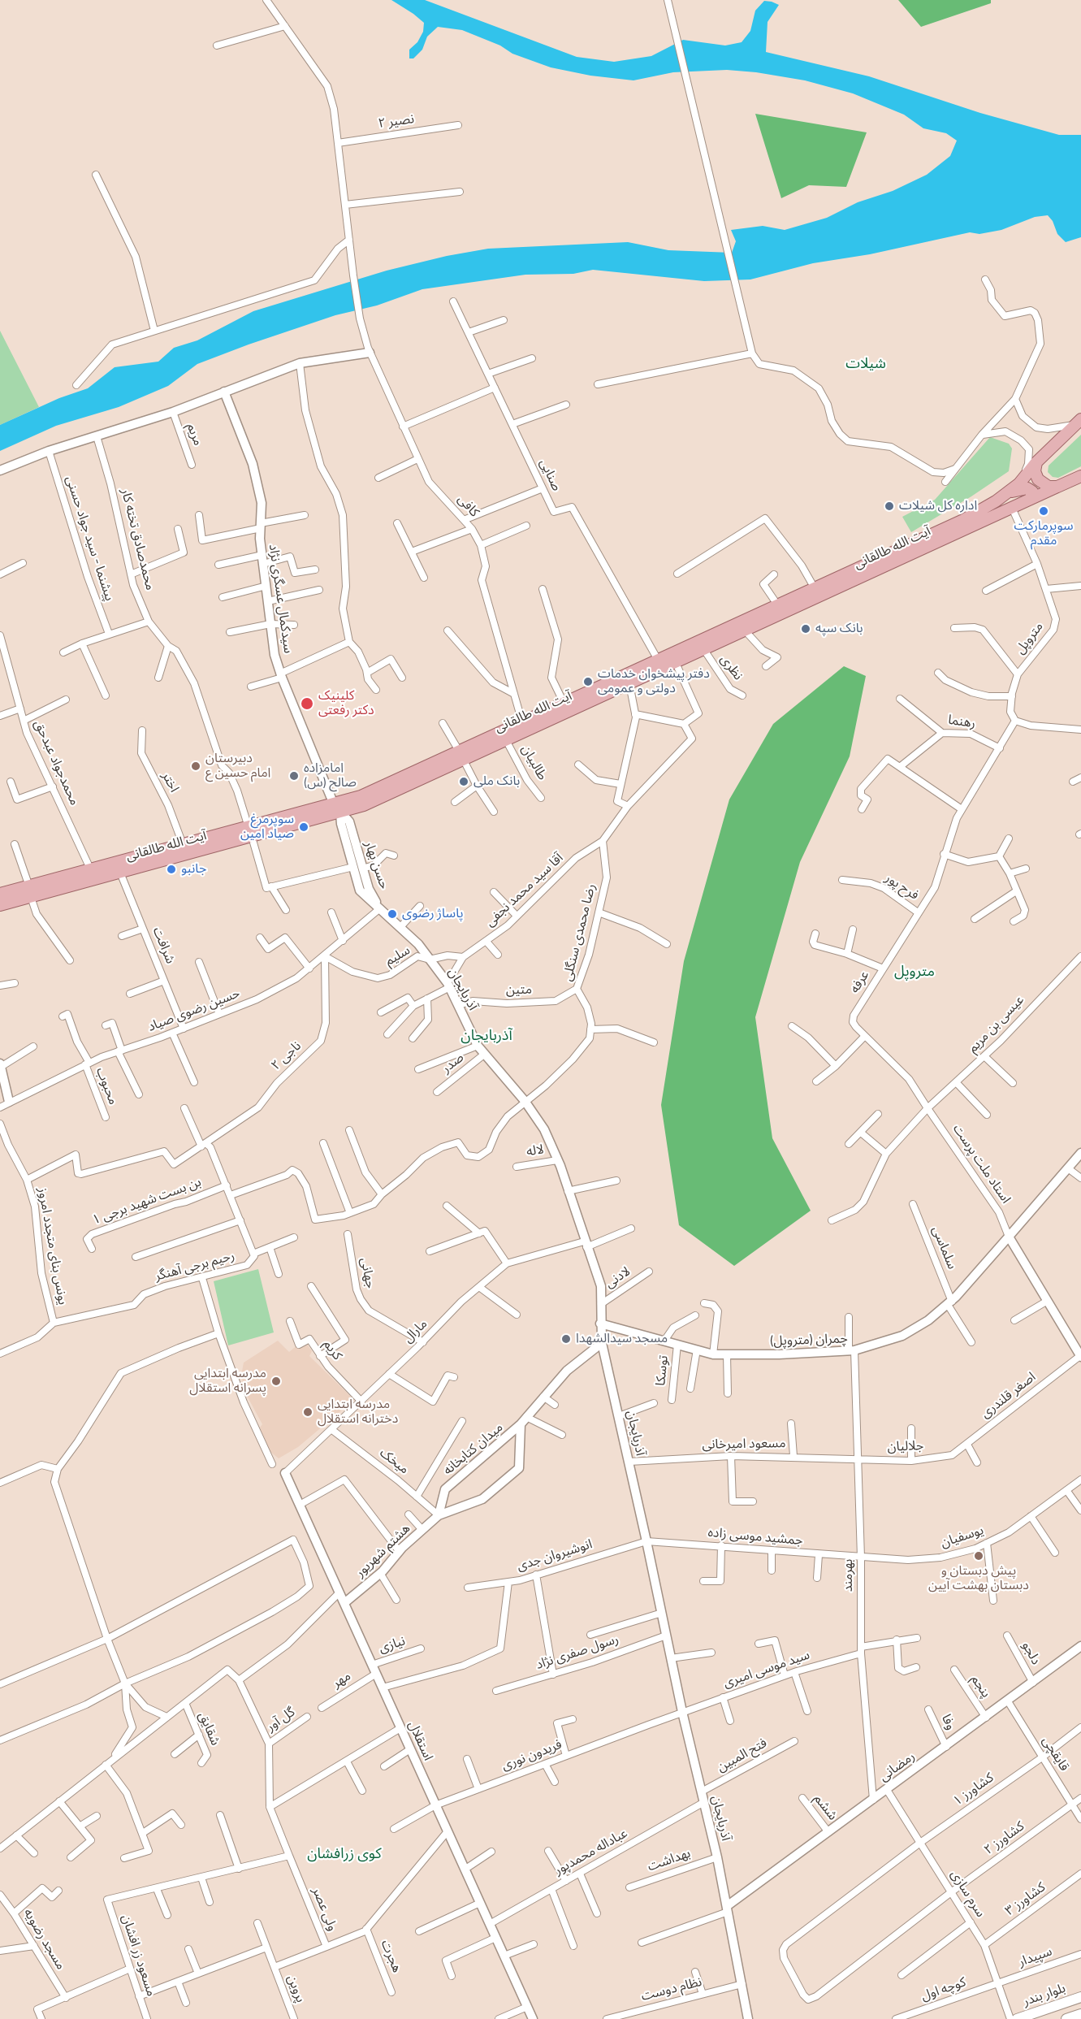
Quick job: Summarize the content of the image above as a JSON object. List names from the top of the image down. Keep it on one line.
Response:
{"streets":{"main road":["آیت الله طالقانی","بلوار بندر"],"street":["نصیر ۲","مریم","صنایی","کافی","پیشنما - سید جواد حسنی","محمدصادق تخته کار","سیدکمال عسگری نژاد","متروپل","نظری","رهنما","محمدجواد عبدحق","طالبیان","اختر","حسن بهار","فرح پور","آقا سید محمد نجفی","رضا محمدی سنگلی","شرافت","سلیم","عرفه","آذربایجان","متین","حسین رضوی صیاد","عیسی بن مریم","ناجی ۲","صدر","محبوب","لاله","استاد ملت پرست","بن بست شهید برجی ۱","یونس بنای متجدد امروز","سلماسی","رحیم برجی آهنگر","جهانی","لادنی","مارال","چمران (متروپل)","کریم","توسکا","اصغر قلندری","مسعود امیرخانی","جلالیان","میدان کتابخانه","میخک","جمشید موسی زاده","یوسفیان","هشتم شهریور","انوشیروان جدی","بهرمند","نیازی","رسول صفری نژاد","دلجو","سید موسی امیری","مهر","پنجم","گل آور","وفا","شقایق","استقلال","قایقچی","فریدون نوری","فتح المبین","رمضانی","کشاورز ۱","ششم","کشاورز ۲","عباداله محمدپور","بهداشت","سرم سازی","کشاورز ۳","ولی عصر","مسجد رضویه","مسعود زر افشان","هجرت","سپیدار","پروین","نظام دوست","کوچه اول"]},"crossings":[["نصیر ۲","کافی"],["صنایی","آیت الله طالقانی"],["کافی","آیت الله طالقانی"],["محمدصادق تخته کار","آیت الله طالقانی"],["آیت الله طالقانی","سیدکمال عسگری نژاد"],["آیت الله طالقانی","متروپل"],["آیت الله طالقانی","نظری"],["آیت الله طالقانی","محمدجواد عبدحق"],["آیت الله طالقانی","طالبیان"],["آیت الله طالقانی","اختر"],["آیت الله طالقانی","حسن بهار"],["آیت الله طالقانی","شرافت"],["سیدکمال عسگری نژاد","حسن بهار"],["متروپل","عرفه"],["رهنما","عرفه"],["حسن بهار","آذربایجان"],["حسن بهار","حسین رضوی صیاد"],["فرح پور","عرفه"],["آقا سید محمد نجفی","رضا محمدی سنگلی"],["آقا سید محمد نجفی","سلیم"],["رضا محمدی سنگلی","متین"],["شرافت","حسین رضوی صیاد"],["سلیم","آذربایجان"],["سلیم","حسین رضوی صیاد"],["سلیم","ناجی ۲"],["عرفه","عیسی بن مریم"],["عرفه","استاد ملت پرست"],["آذربایجان","متین"],["آذربایجان","حسین رضوی صیاد"],["آذربایجان","صدر"],["آذربایجان","لاله"],["آذربایجان","لادنی"],["آذربایجان","مارال"],["آذربایجان","چمران (متروپل)"],["آذربایجان","مسعود امیرخانی"],["آذربایجان","جمشید موسی زاده"],["آذربایجان","انوشیروان جدی"],["آذربایجان","رسول صفری نژاد"],["آذربایجان","سید موسی امیری"],["آذربایجان","فریدون نوری"],["آذربایجان","فتح المبین"],["آذربایجان","رمضانی"],["آذربایجان","عباداله محمدپور"],["آذربایجان","بهداشت"],["آذربایجان","نظام دوست"],["حسین رضوی صیاد","ناجی ۲"],["حسین رضوی صیاد","محبوب"],["عیسی بن مریم","استاد ملت پرست"],["ناجی ۲","یونس بنای متجدد امروز"],["ناجی ۲","رحیم برجی آهنگر"],["استاد ملت پرست","چمران (متروپل)"],["بن بست شهید برجی ۱","رحیم برجی آهنگر"],["یونس بنای متجدد امروز","رحیم برجی آهنگر"],["سلماسی","چمران (متروپل)"],["جهانی","مارال"],["مارال","کریم"],["مارال","میخک"],["مارال","استقلال"],["چمران (متروپل)","توسکا"],["چمران (متروپل)","بهرمند"],["اصغر قلندری","جلالیان"],["مسعود امیرخانی","جلالیان"],["مسعود امیرخانی","بهرمند"],["جلالیان","بهرمند"],["میدان کتابخانه","میخک"],["میدان کتابخانه","هشتم شهریور"],["میخک","هشتم شهریور"],["جمشید موسی زاده","یوسفیان"],["جمشید موسی زاده","انوشیروان جدی"],["جمشید موسی زاده","بهرمند"],["یوسفیان","بهرمند"],["هشتم شهریور","استقلال"],["بهرمند","سید موسی امیری"],["بهرمند","رمضانی"],["نیازی","استقلال"],["دلجو","رمضانی"],["سید موسی امیری","فریدون نوری"],["مهر","استقلال"],["پنجم","رمضانی"],["وفا","رمضانی"],["استقلال","فریدون نوری"],["استقلال","عباداله محمدپور"],["قایقچی","رمضانی"],["قایقچی","کشاورز ۱"],["قایقچی","کشاورز ۲"],["رمضانی","ششم"],["رمضانی","سرم سازی"],["کشاورز ۱","کشاورز ۲"],["کشاورز ۱","سرم سازی"],["کشاورز ۲","سرم سازی"],["سرم سازی","کشاورز ۳"],["سرم سازی","سپیدار"],["سرم سازی","کوچه اول"],["ولی عصر","پروین"],["سپیدار","کوچه اول"]],"districts":["شیلات","متروپل","آذربایجان","کوی زرافشان"],"places":["اداره کل شیلات","سوپرمارکت مقدم","بانک سپه","دفتر پیشخوان خدمات دولتی و عمومی","کلینیک دکتر رفعتی","دبیرستان امام حسین ع","امامزاده صالح (س)","بانک ملی","سوپرمرغ صیاد امین","جانبو","پاساژ رضوی","مسجد سیدالشهدا","مدرسه ابتدایی پسرانه استقلال","مدرسه ابتدایی دخترانه استقلال","پیش دبستان و دبستان بهشت آیین"]}
